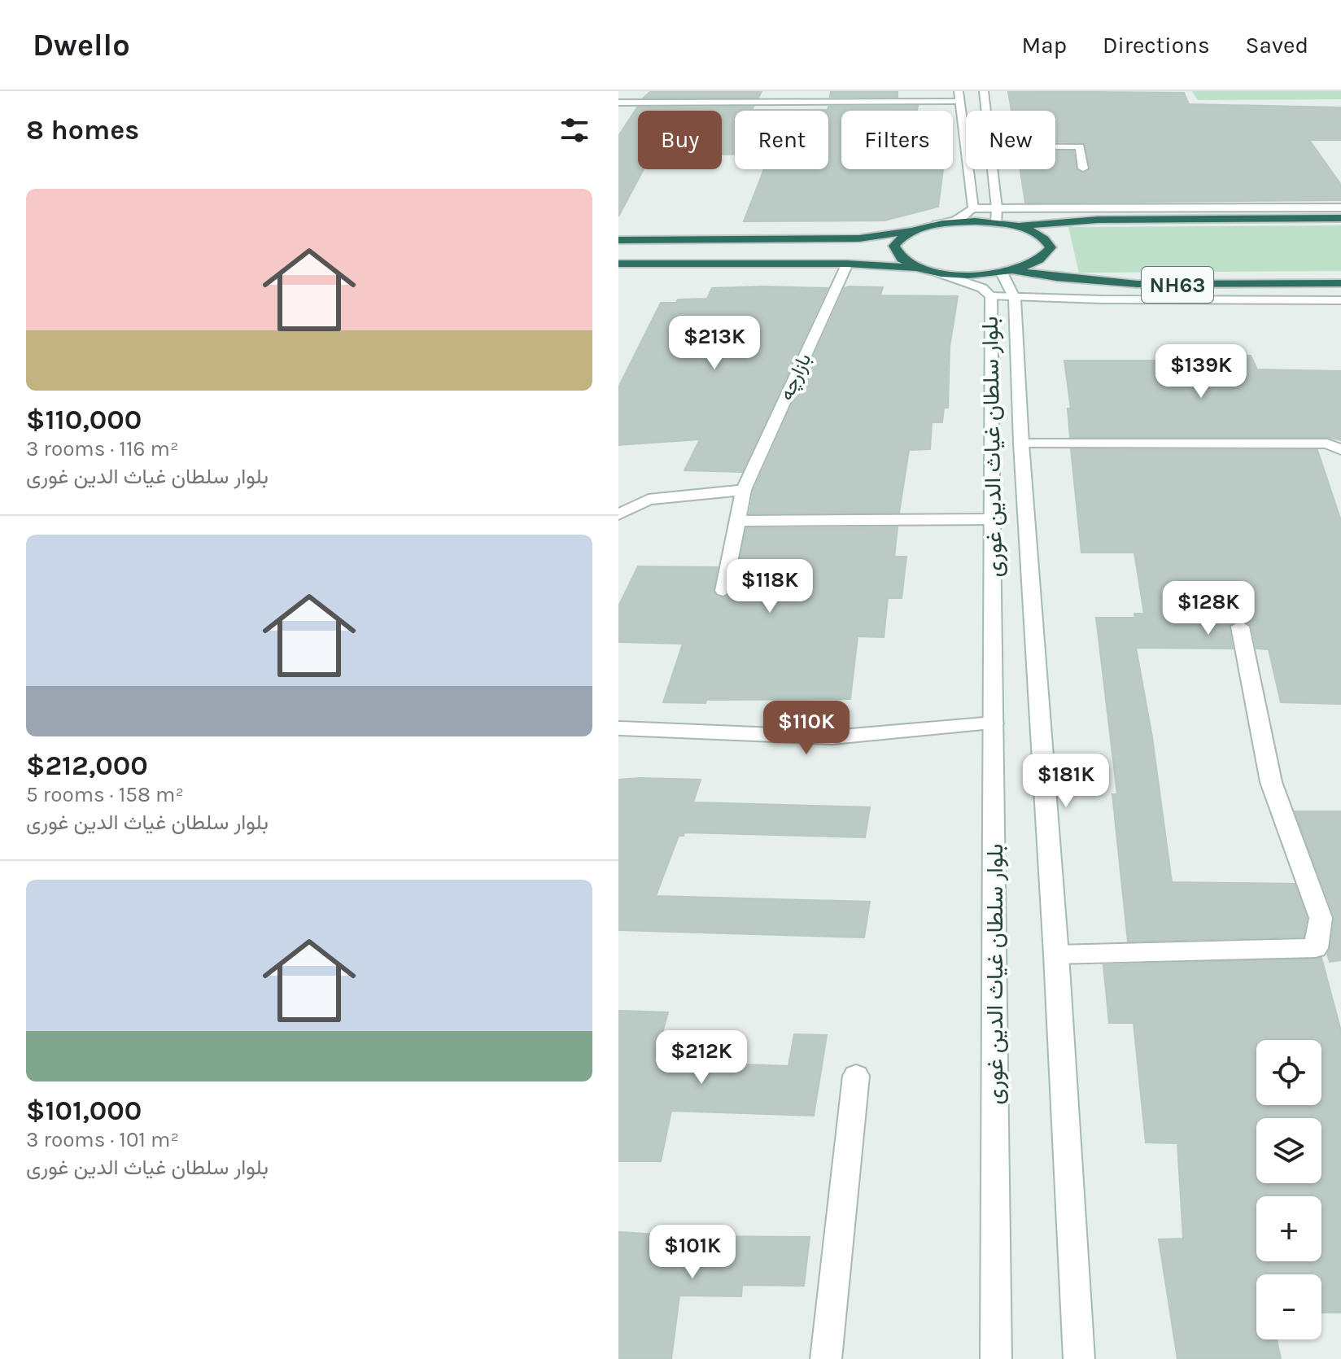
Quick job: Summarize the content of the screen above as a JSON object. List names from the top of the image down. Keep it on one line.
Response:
{"streets":{"highway":["NH63"],"street":["بازارچه","بلوار سلطان غیاث الدین غوری"]},"page":{"header":"Dwello","nav":["Map","Directions","Saved"],"heading":"8 homes","chip":["Buy","Rent","Filters","New"],"list":[{"name":"$110,000","note":"3 rooms · 116 m² · بلوار سلطان غیاث الدین غوری"},{"name":"$212,000","note":"5 rooms · 158 m² · بلوار سلطان غیاث الدین غوری"},{"name":"$101,000","note":"3 rooms · 101 m² · بلوار سلطان غیاث الدین غوری"}],"price":["$213K","$139K","$118K","$128K","$110K","$181K","$212K","$101K"],"map_buttons":["+","−"]}}
